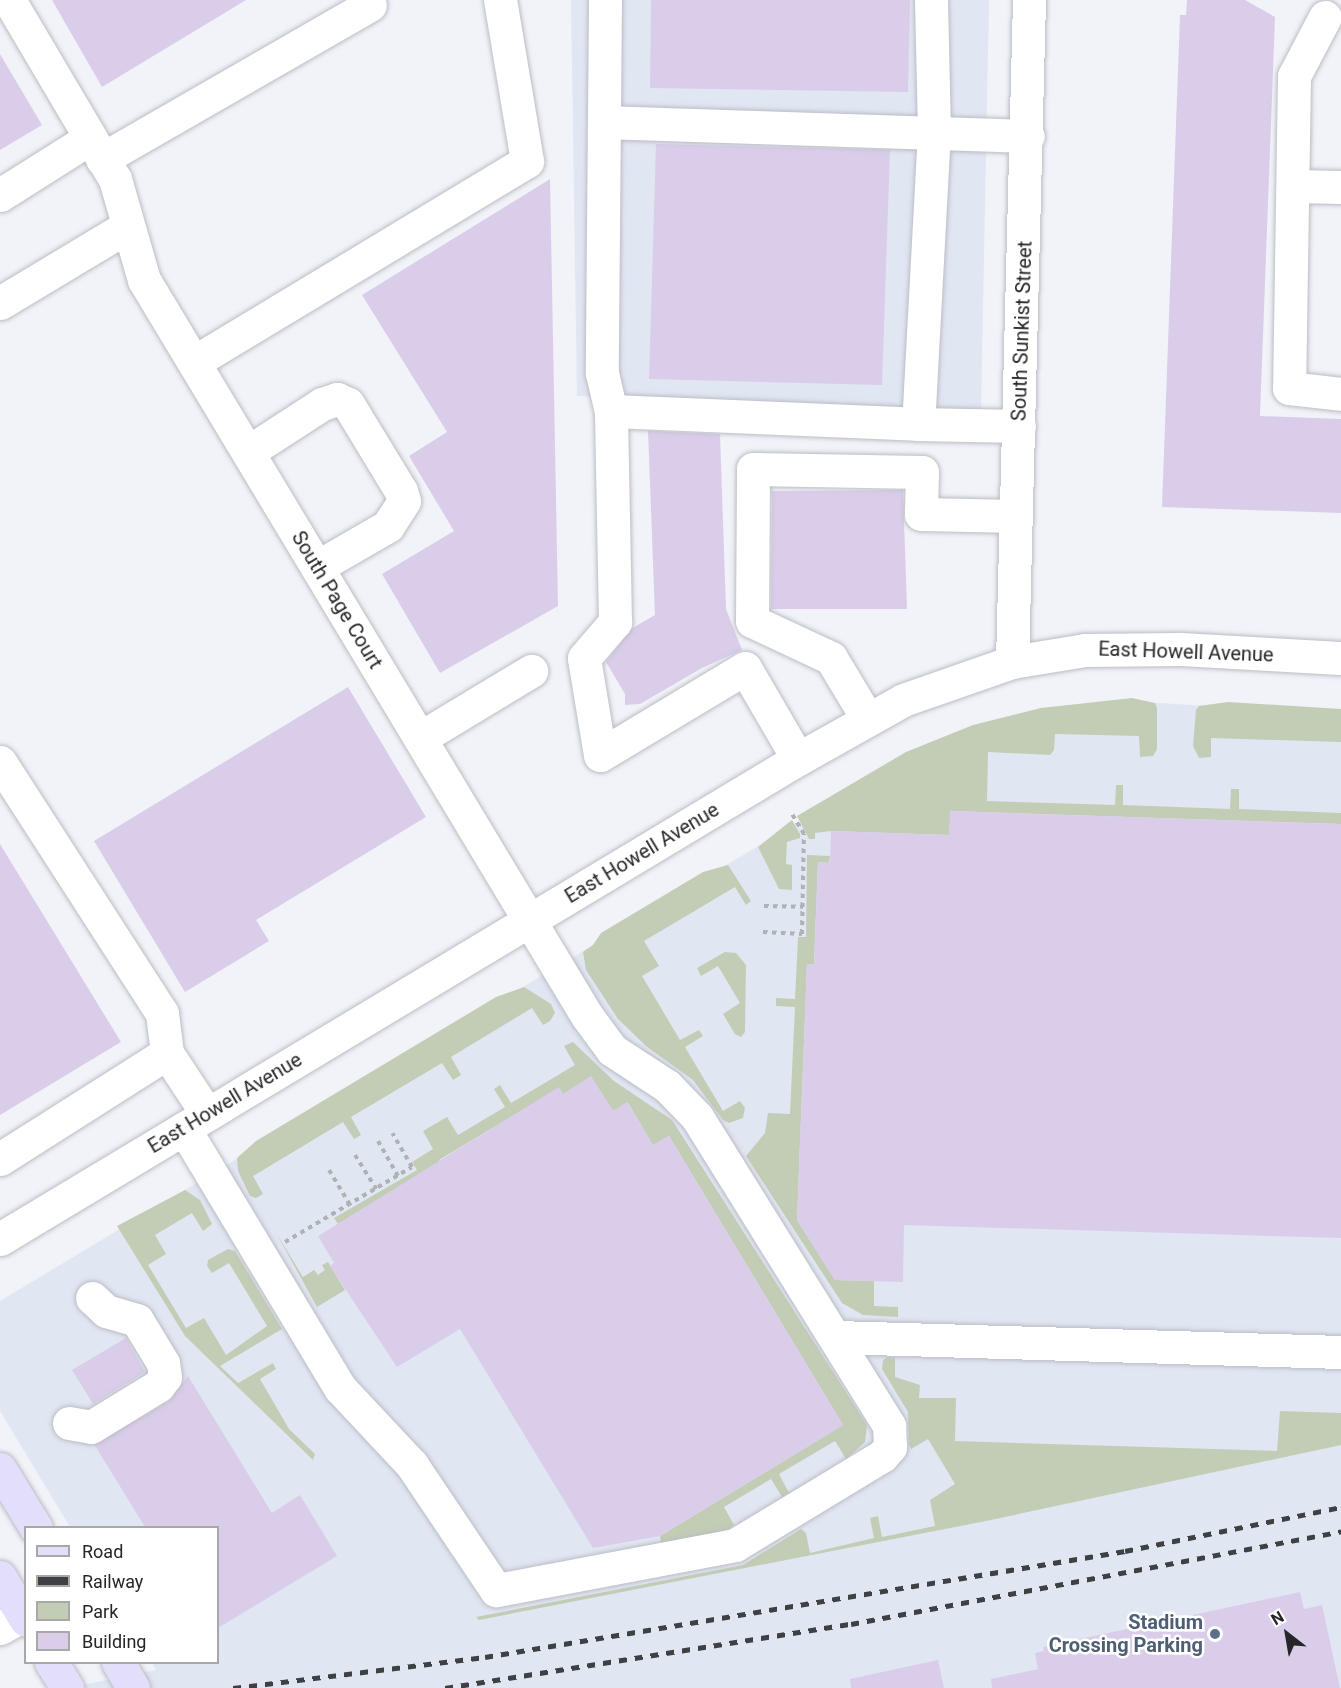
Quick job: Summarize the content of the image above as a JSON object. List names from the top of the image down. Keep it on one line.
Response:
{"streets":{"street":["South Sunkist Street","South Page Court","East Howell Avenue"]},"crossings":[["South Sunkist Street","East Howell Avenue"],["South Page Court","East Howell Avenue"]],"places":["Stadium Crossing Parking"],"legend":["Road","Railway","Park","Building"],"north":"top left"}
